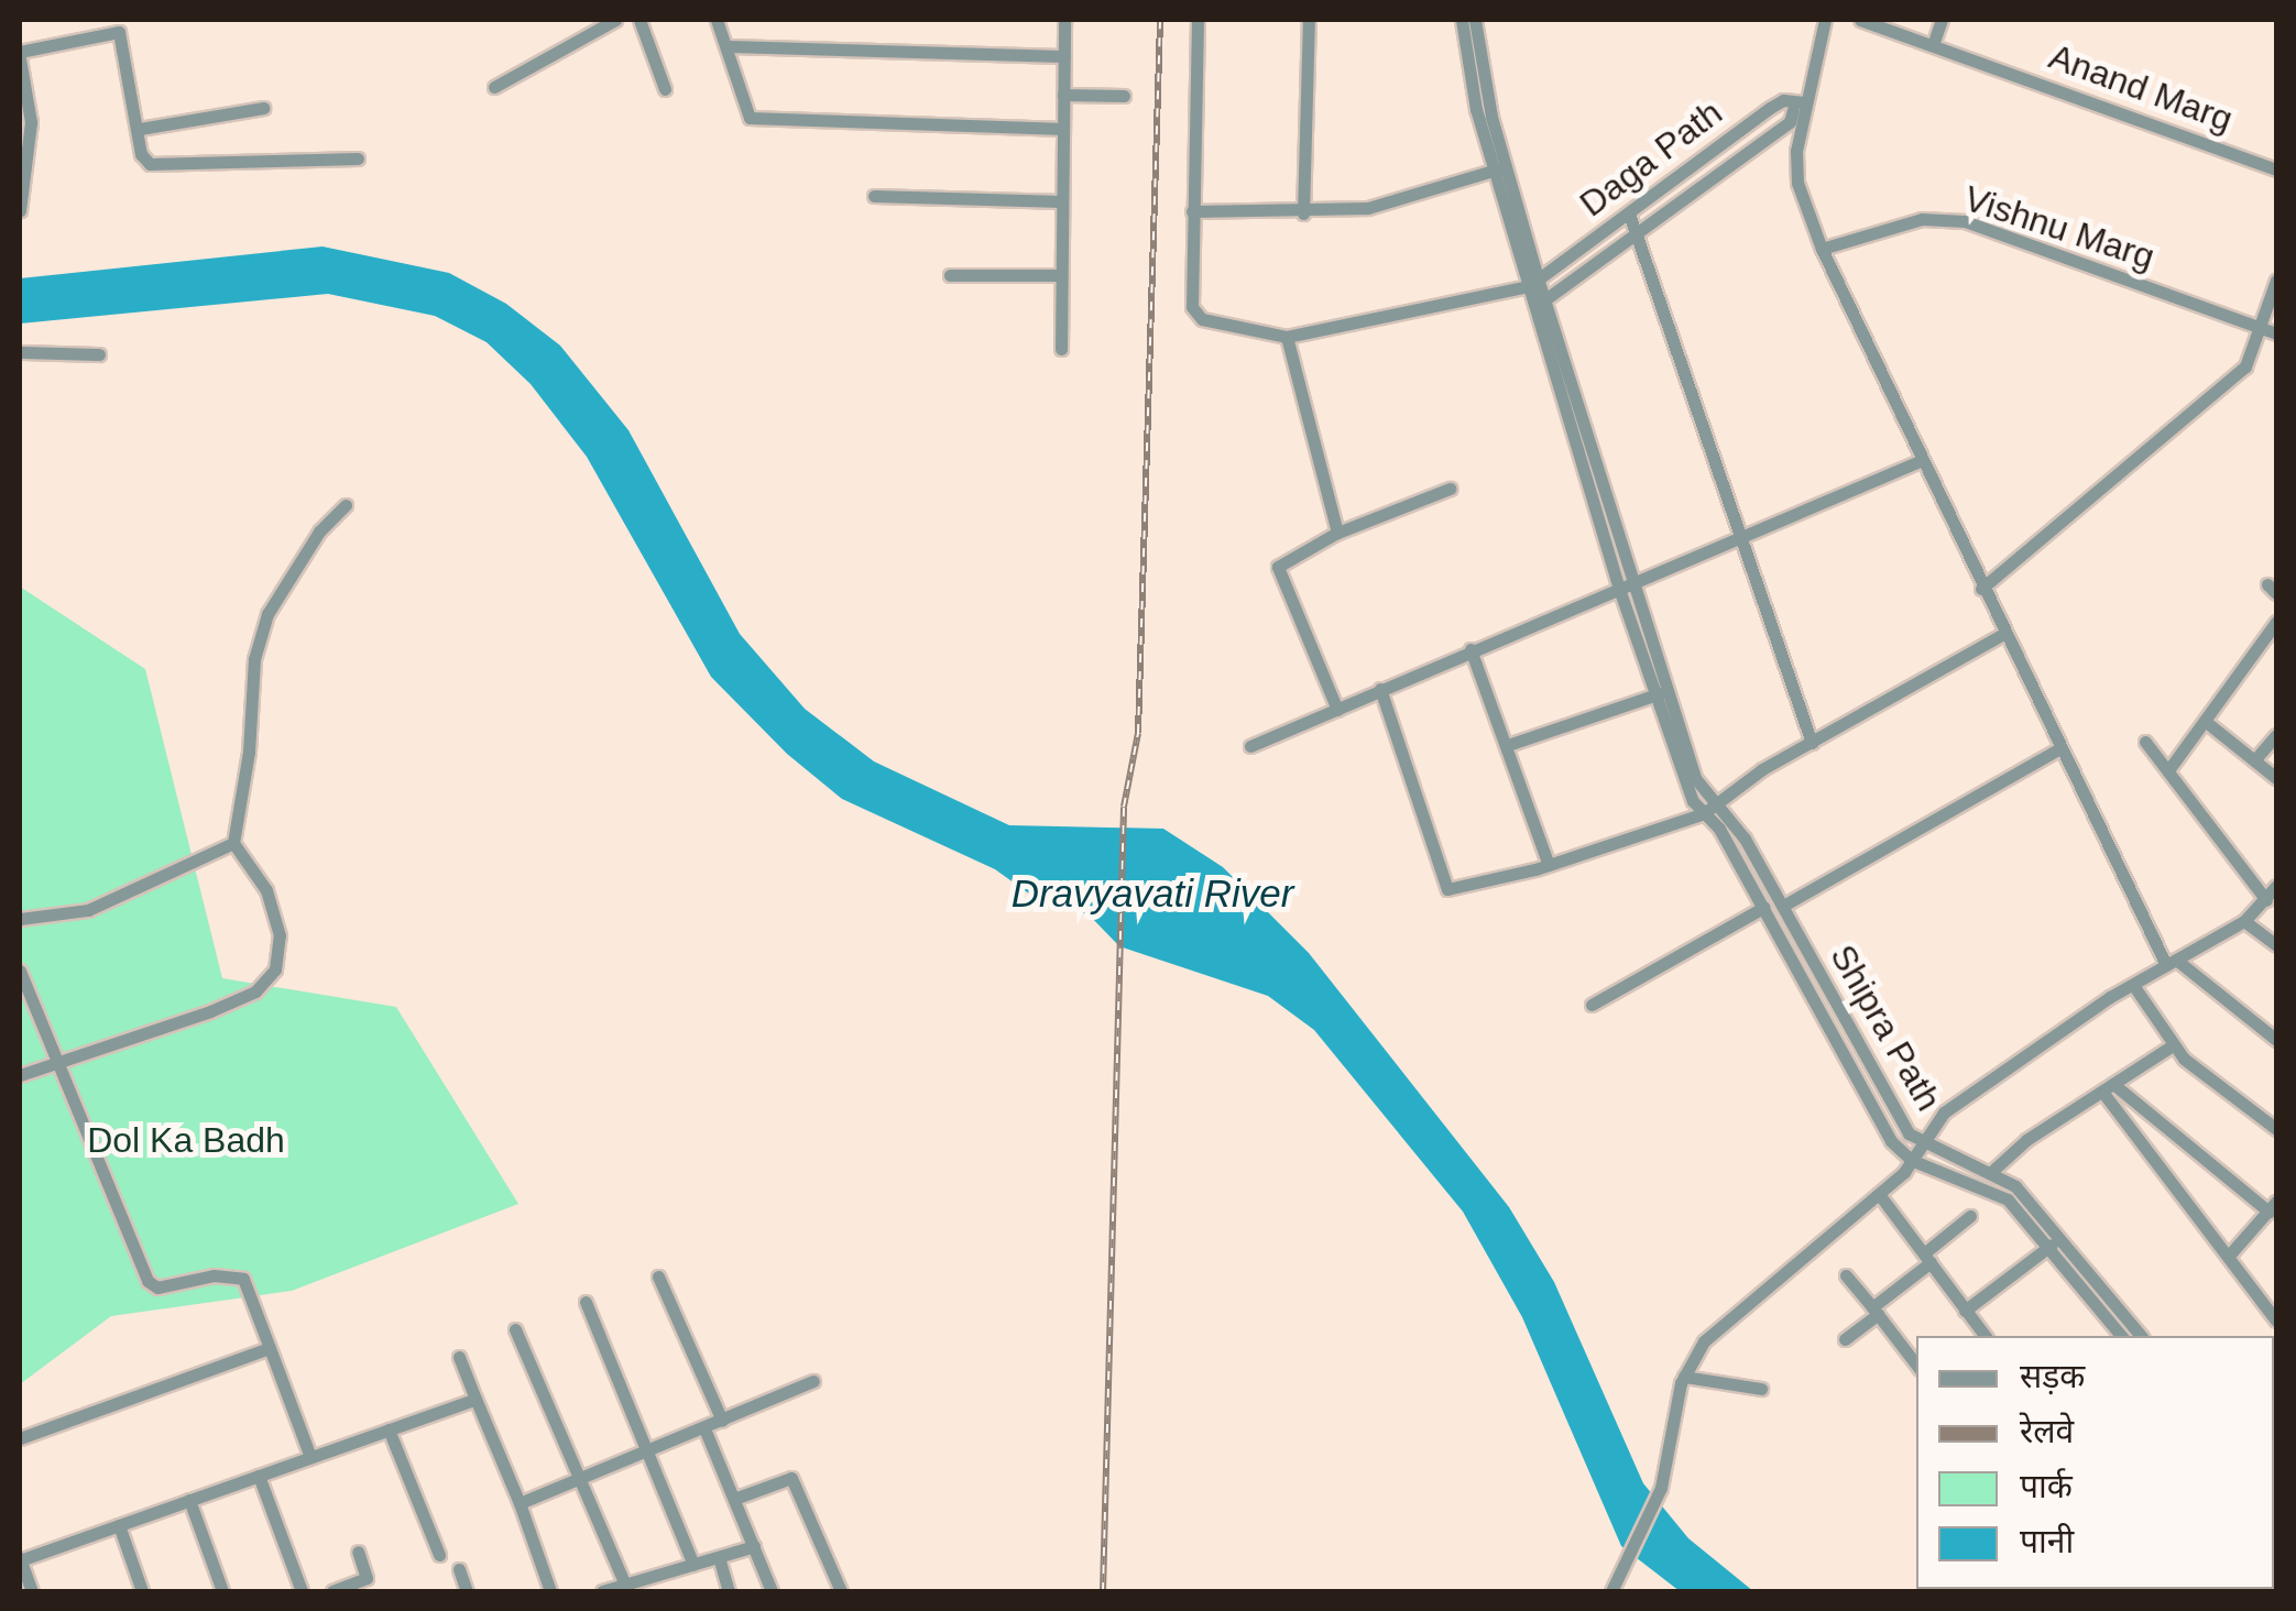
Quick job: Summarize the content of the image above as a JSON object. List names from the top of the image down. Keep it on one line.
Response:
{"streets":{"street":["Anand Marg","Daga Path","Vishnu Marg","Shipra Path"]},"water":["Dravyavati River"],"parks":["Dol Ka Badh"],"legend":["सड़क","रेलवे","पार्क","पानी"]}
